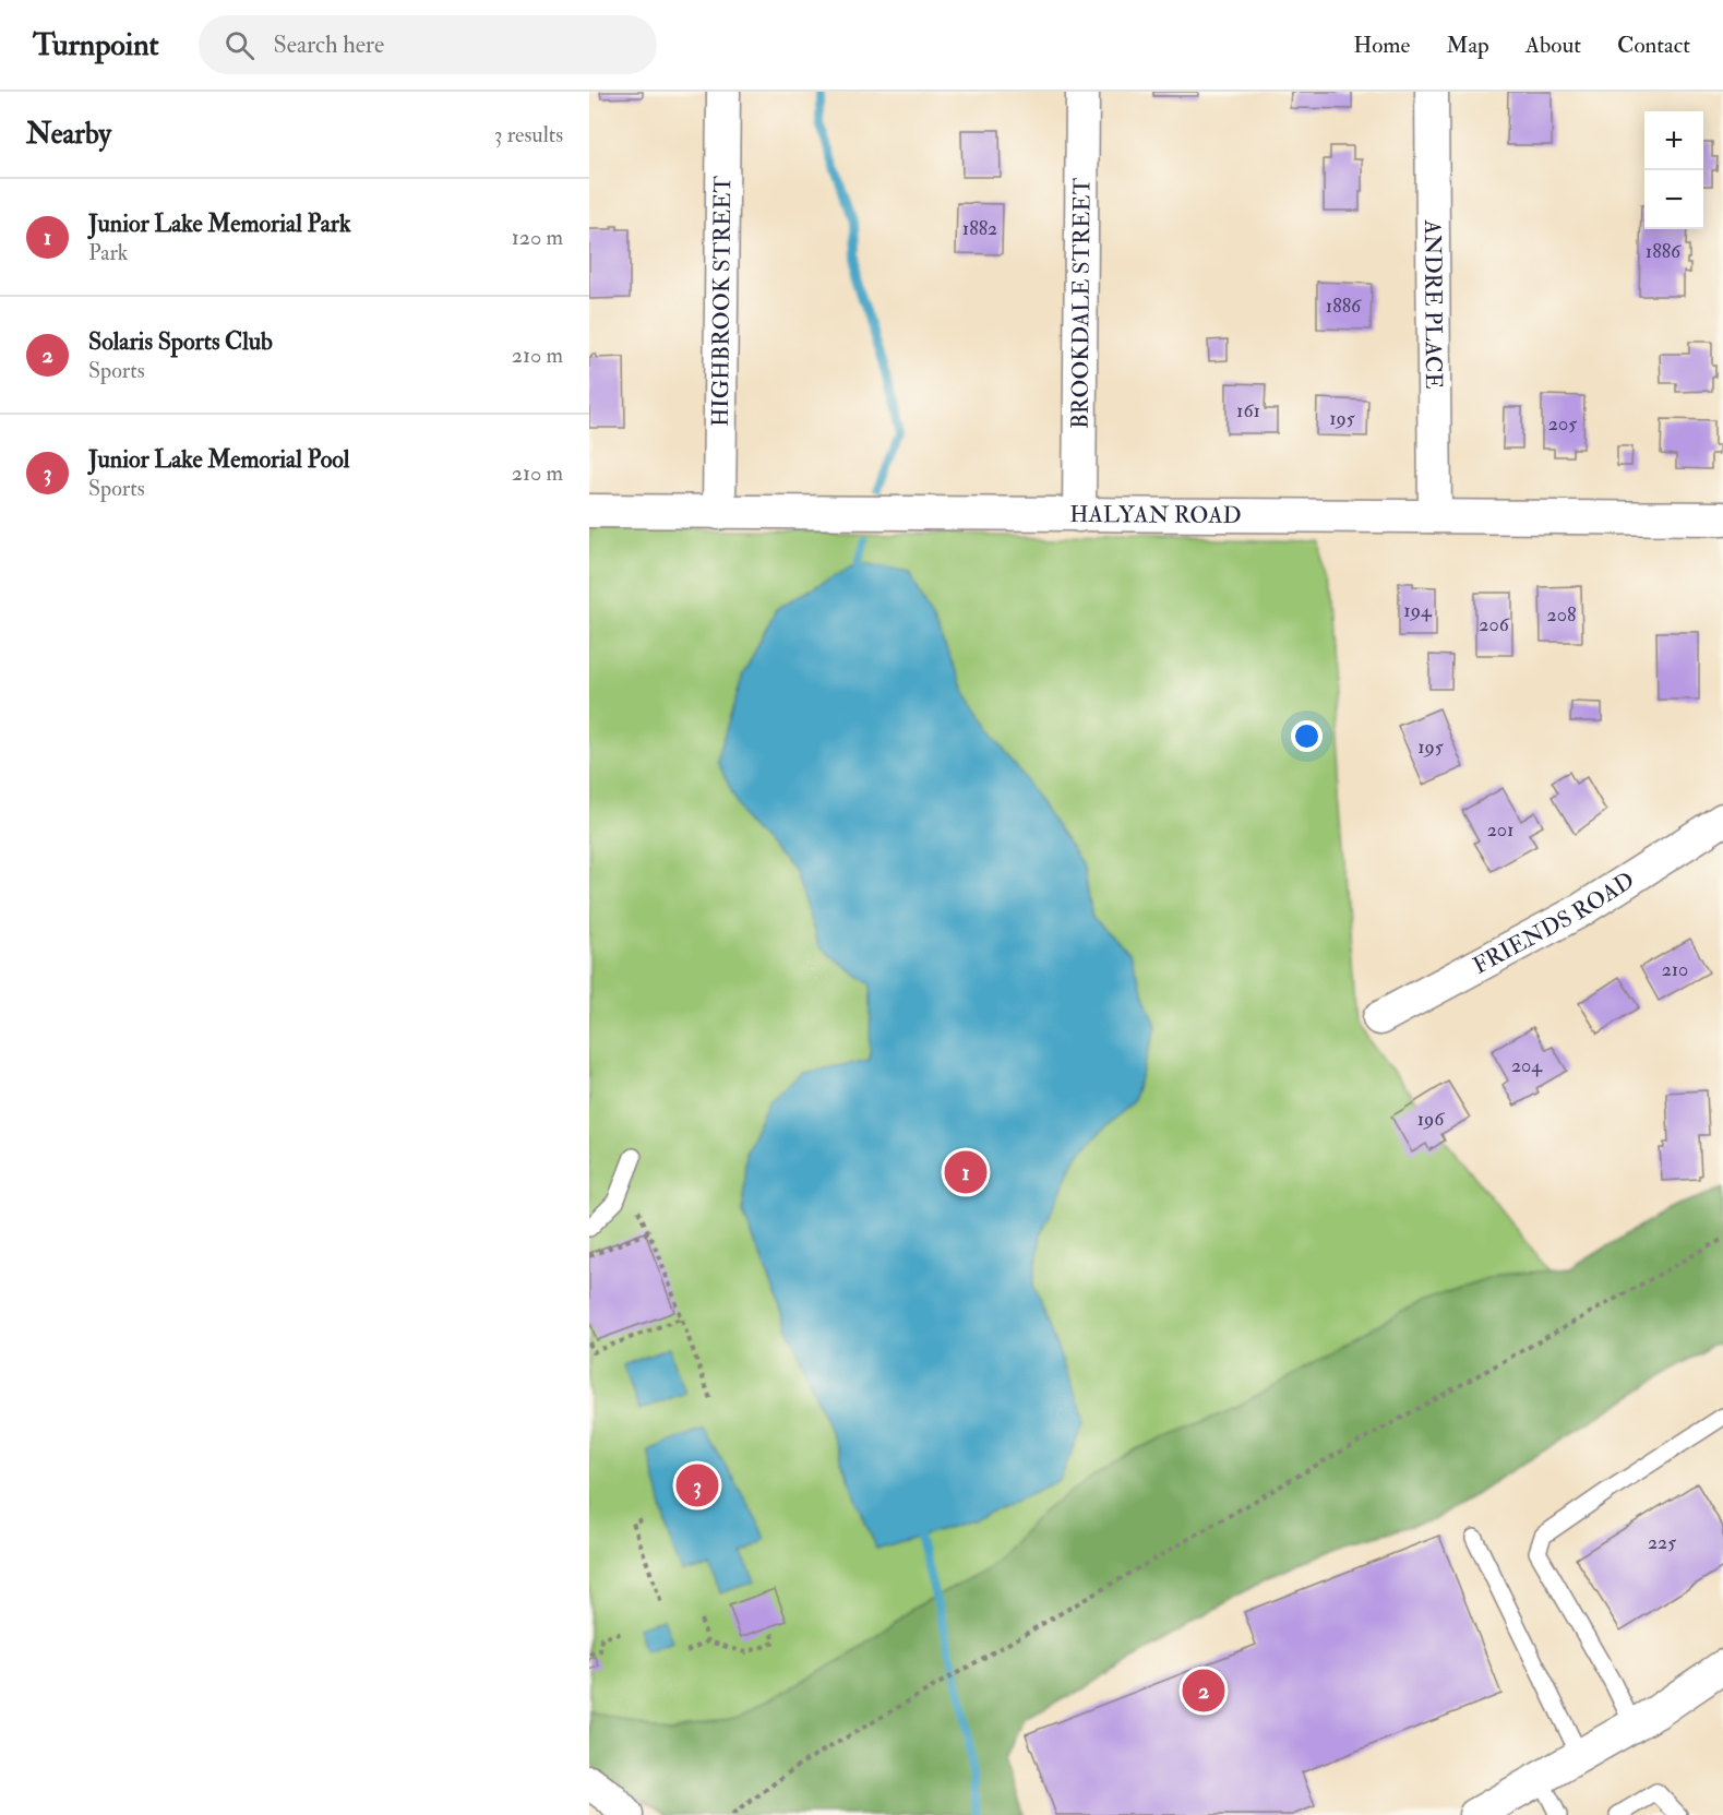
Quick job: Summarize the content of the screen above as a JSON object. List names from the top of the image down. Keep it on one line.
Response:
{"streets":{"street":["HIGHBROOK STREET","BROOKDALE STREET","ANDRE PLACE","HALYAN ROAD","FRIENDS ROAD"]},"crossings":[["HIGHBROOK STREET","HALYAN ROAD"],["BROOKDALE STREET","HALYAN ROAD"],["ANDRE PLACE","HALYAN ROAD"]],"house_numbers":["1882","1886","1886","161","195","205","194","208","206","195","201","210","204","196","225"],"page":{"header":"Turnpoint","search":"Search here","nav":["Home","Map","About","Contact"],"heading":["Nearby","3 results"],"map_buttons":["+","−"],"list":[{"mark":"1","name":"Junior Lake Memorial Park","note":"Park","value":"120 m"},{"mark":"2","name":"Solaris Sports Club","note":"Sports","value":"210 m"},{"mark":"3","name":"Junior Lake Memorial Pool","note":"Sports","value":"210 m"}],"pins":["1","3","2"]}}
